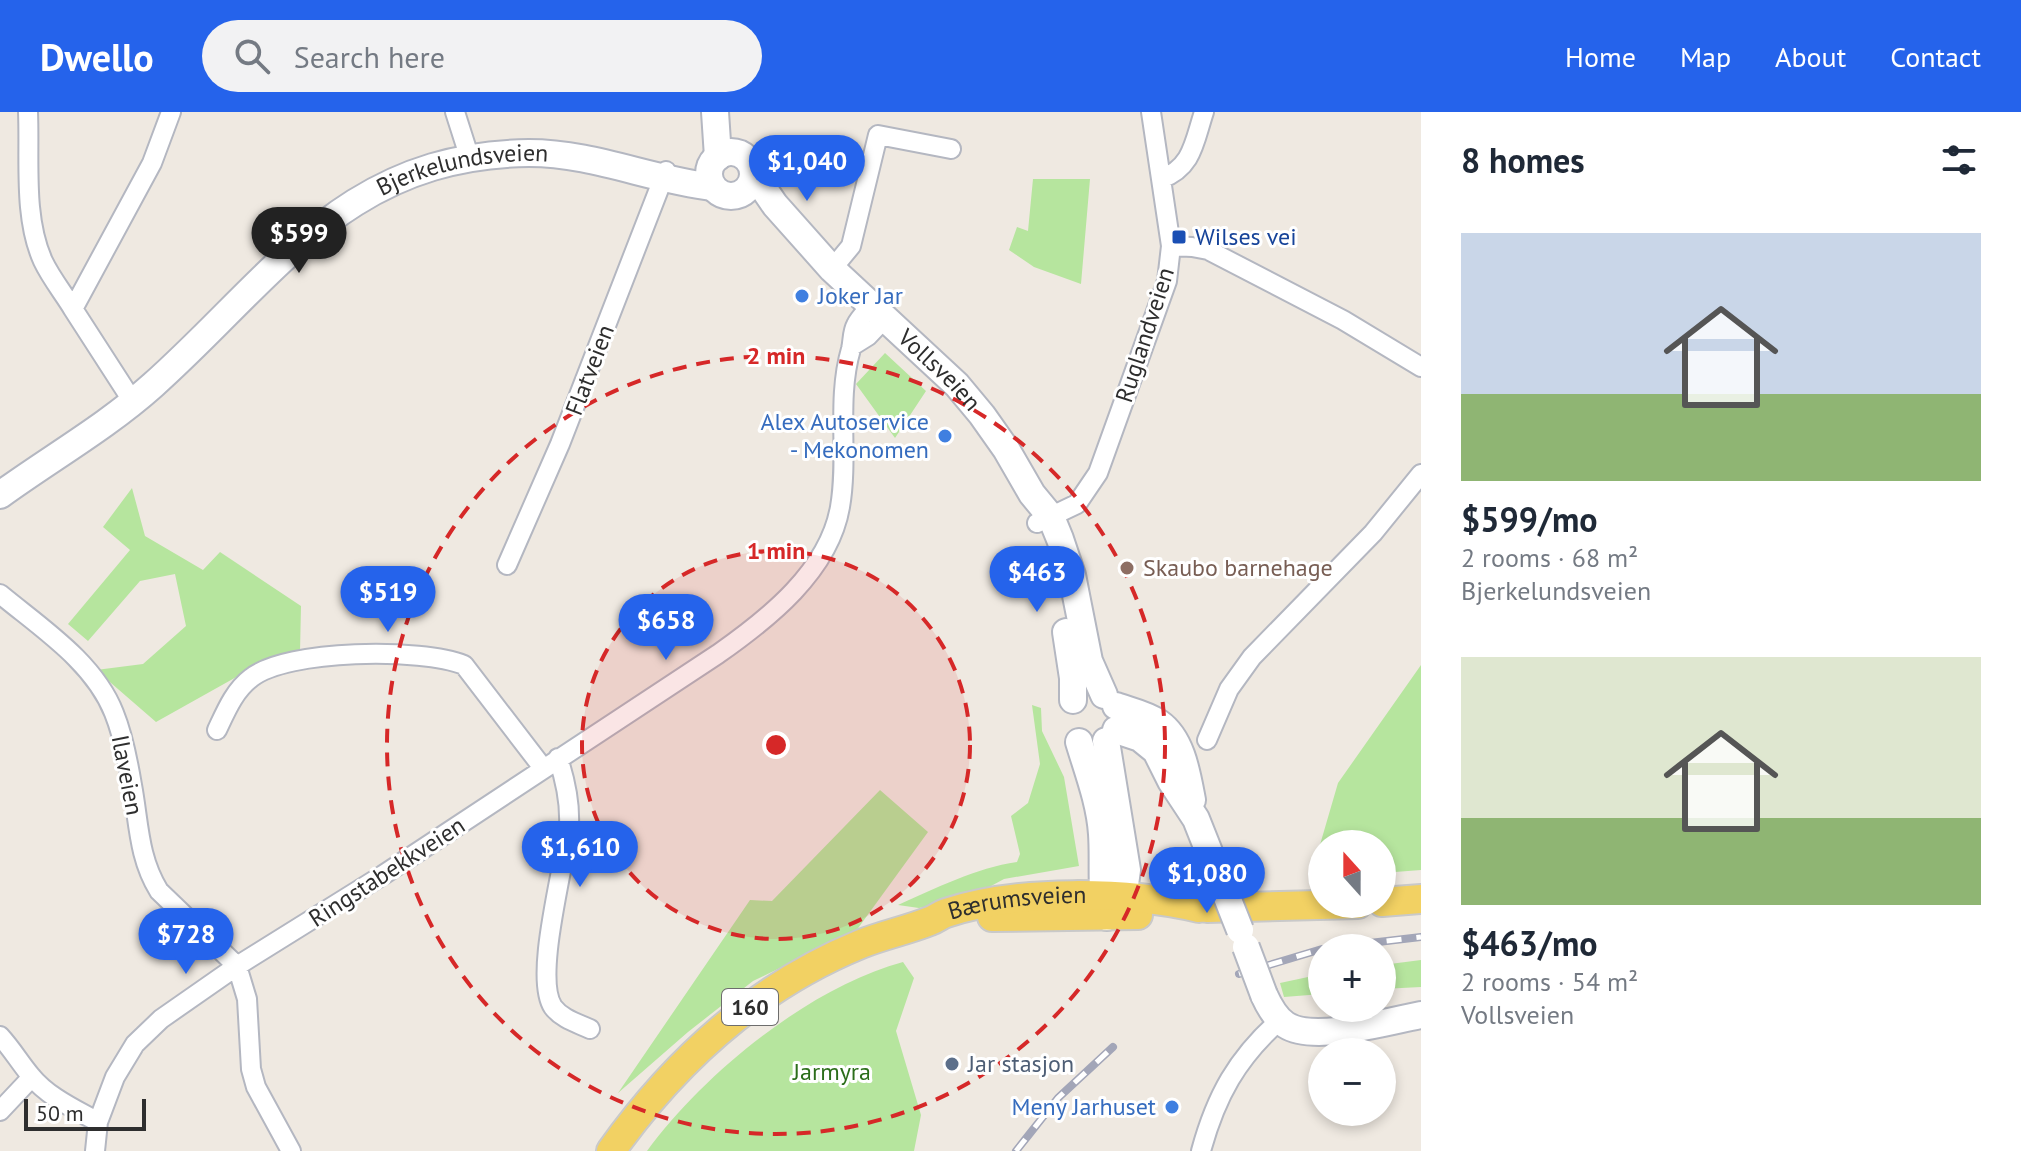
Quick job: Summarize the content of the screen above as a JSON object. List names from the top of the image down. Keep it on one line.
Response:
{"streets":{"main road":["Bjerkelundsveien","Vollsveien","Bærumsveien","160"],"street":["Ruglandveien","Flatveien","Ilaveien","Ringstabekkveien"]},"crossings":[["Bjerkelundsveien","Flatveien"],["Bjerkelundsveien","Vollsveien"],["Ruglandveien","Vollsveien"],["Vollsveien","Ringstabekkveien"],["Vollsveien","Bærumsveien"],["Ilaveien","Ringstabekkveien"]],"parks":["Jarmyra"],"places":{"transit":["Wilses vei"],"other":["Joker Jar","Alex Autoservice - Mekonomen","Skaubo barnehage","Jar stasjon","Meny Jarhuset"]},"scale_bar":"50 m","north":"top","page":{"header":"Dwello","search":"Search here","nav":["Home","Map","About","Contact"],"heading":"8 homes","price":["$1,040","$599","$463","$519","$658","$1,610","$1,080","$728"],"list":[{"name":"$599/mo","note":"2 rooms · 68 m² · Bjerkelundsveien"},{"name":"$463/mo","note":"2 rooms · 54 m² · Vollsveien"}],"map_buttons":["+","−"],"scale":"50 m"},"rings":["2 min","1 min"]}
